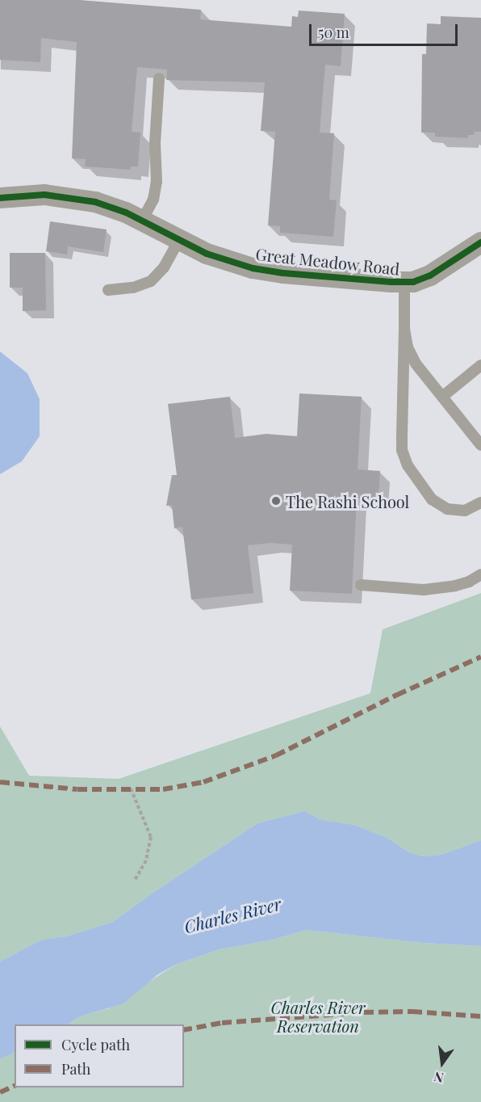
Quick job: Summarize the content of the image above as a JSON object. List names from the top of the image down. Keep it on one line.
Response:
{"streets":{"street":["Great Meadow Road"]},"water":["Charles River"],"parks":["Charles River Reservation"],"places":["The Rashi School"],"legend":["Cycle path","Path"],"scale_bar":"50 m","north":"bottom"}
